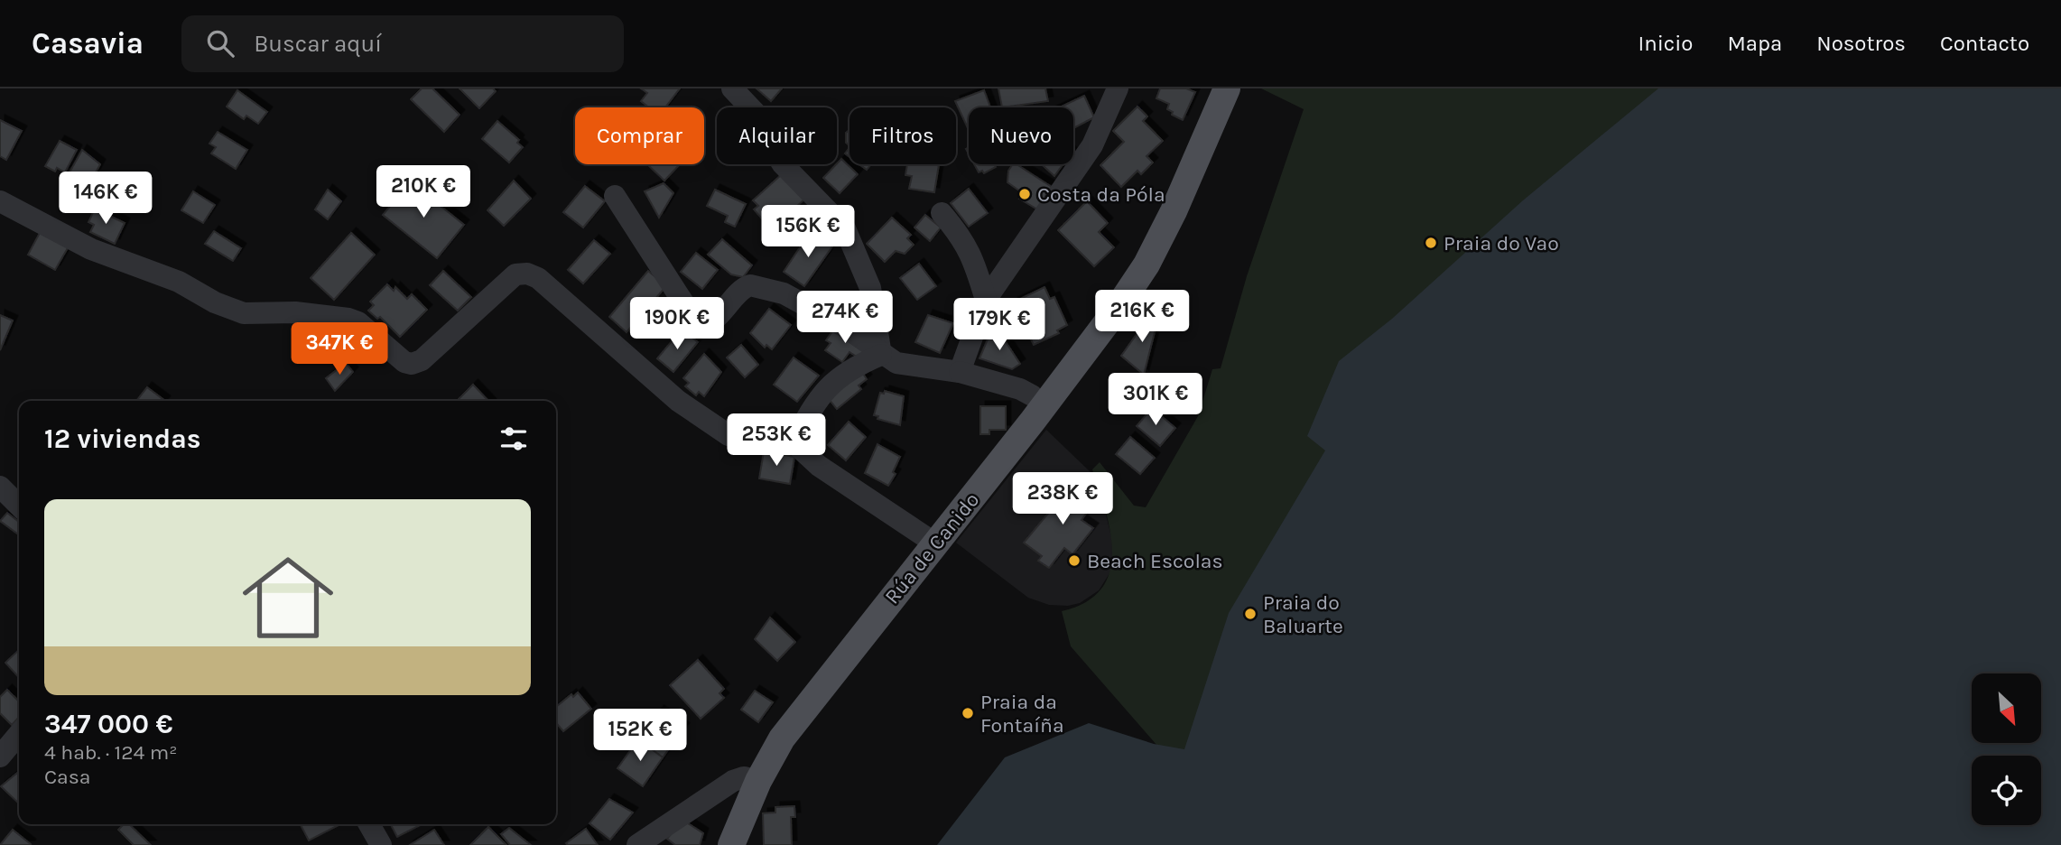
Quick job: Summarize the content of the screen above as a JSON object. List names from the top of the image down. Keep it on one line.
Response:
{"streets":{"main road":["Rúa de Canido"]},"places":["Costa da Póla","Praia do Vao","Beach Escolas","Praia do Baluarte","Praia da Fontaíña"],"north":"bottom right","page":{"header":"Casavia","search":"Buscar aquí","nav":["Inicio","Mapa","Nosotros","Contacto"],"chip":["Comprar","Alquilar","Filtros","Nuevo"],"price":["210K €","146K €","156K €","216K €","274K €","190K €","179K €","347K €","301K €","253K €","238K €","152K €"],"heading":"12 viviendas","list":[{"name":"347 000 €","note":"4 hab. · 124 m² · Casa"}]}}
